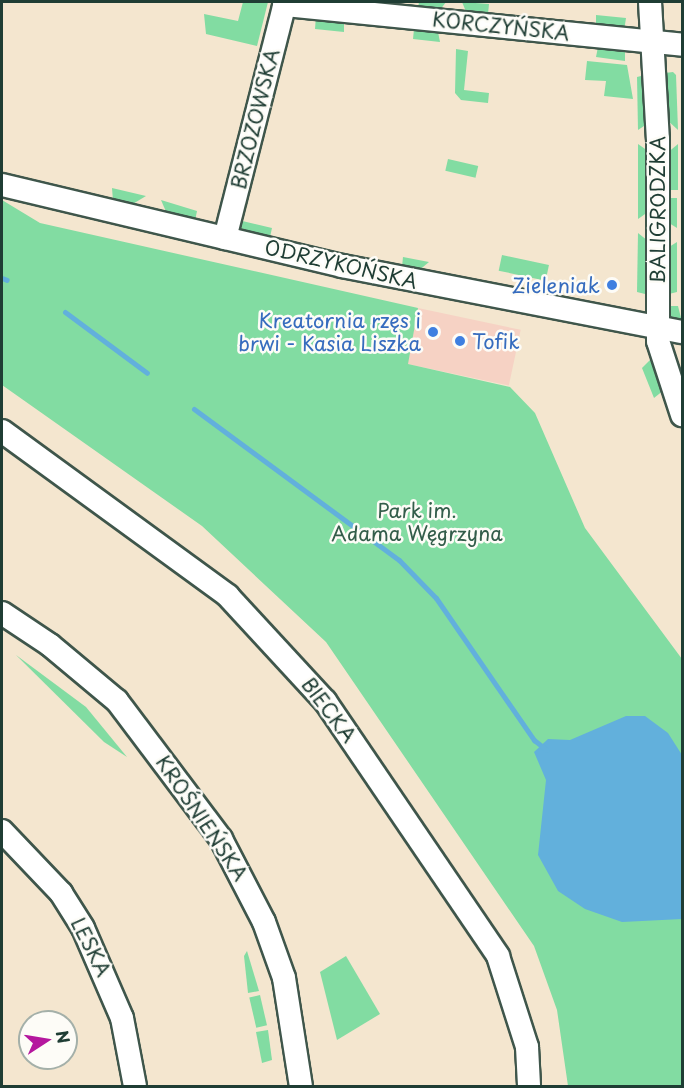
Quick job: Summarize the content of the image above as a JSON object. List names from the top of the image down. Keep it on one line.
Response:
{"streets":{"street":["KORCZYŃSKA","BRZOZOWSKA","BALIGRODZKA","ODRZYKOŃSKA","BIECKA","KROŚNIEŃSKA","LESKA"]},"crossings":[["KORCZYŃSKA","BRZOZOWSKA"],["KORCZYŃSKA","BALIGRODZKA"],["BRZOZOWSKA","ODRZYKOŃSKA"],["BALIGRODZKA","ODRZYKOŃSKA"]],"parks":["Park im. Adama Węgrzyna"],"places":["Zieleniak","Kreatornia rzęs i brwi - Kasia Liszka","Tofik"],"north":"right"}
